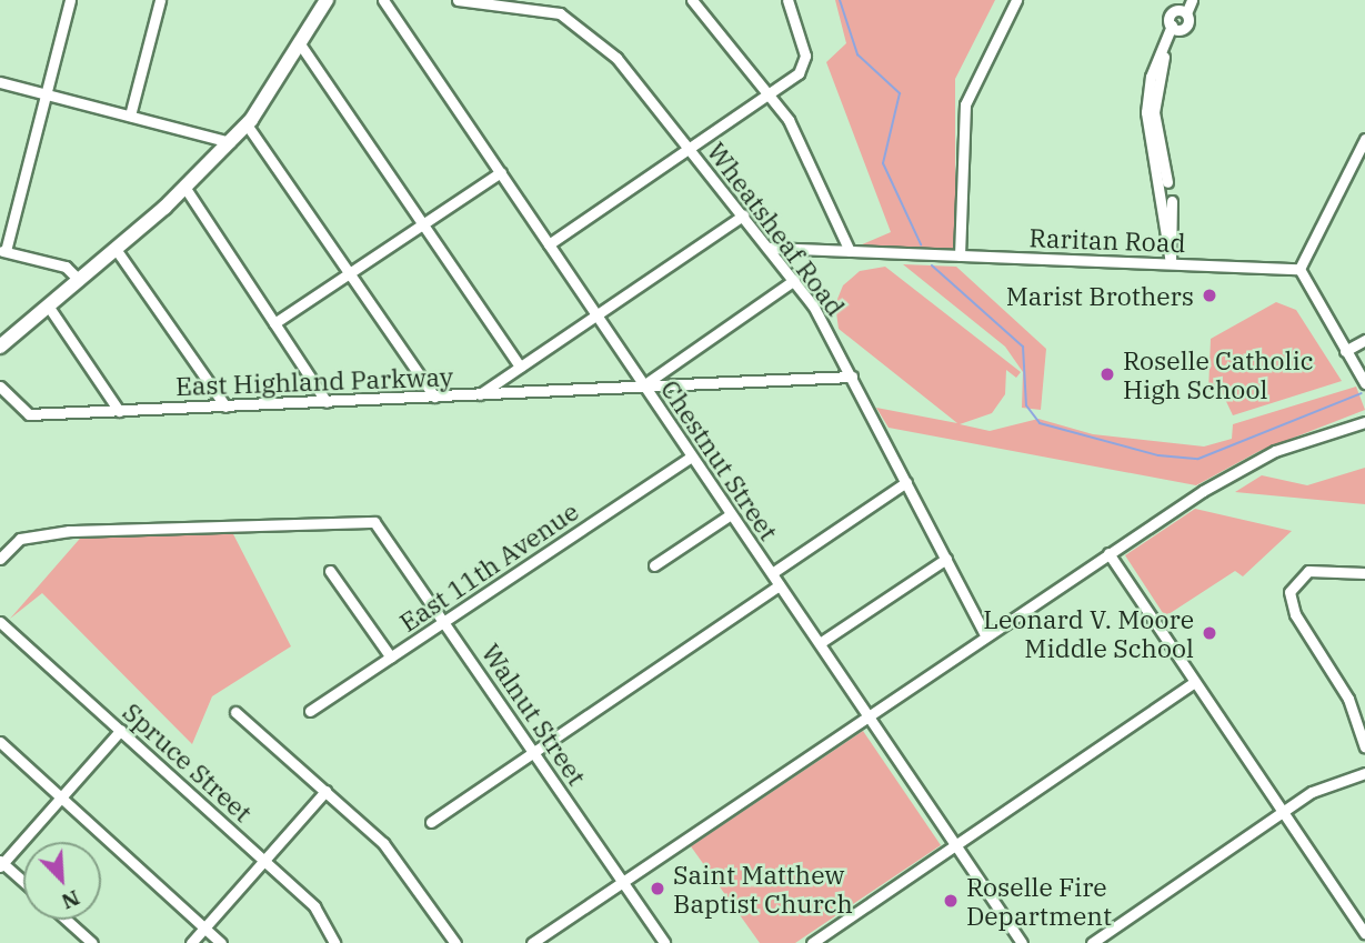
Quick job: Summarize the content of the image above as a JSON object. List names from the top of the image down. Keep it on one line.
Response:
{"streets":{"street":["Wheatsheaf Road","Raritan Road","East Highland Parkway","Chestnut Street","East 11th Avenue","Walnut Street","Spruce Street"]},"crossings":[["Wheatsheaf Road","Raritan Road"],["Wheatsheaf Road","East Highland Parkway"],["East Highland Parkway","Chestnut Street"],["Chestnut Street","East 11th Avenue"],["East 11th Avenue","Walnut Street"]],"places":["Marist Brothers","Roselle Catholic High School","Leonard V. Moore Middle School","Saint Matthew Baptist Church","Roselle Fire Department"],"north":"bottom right"}
